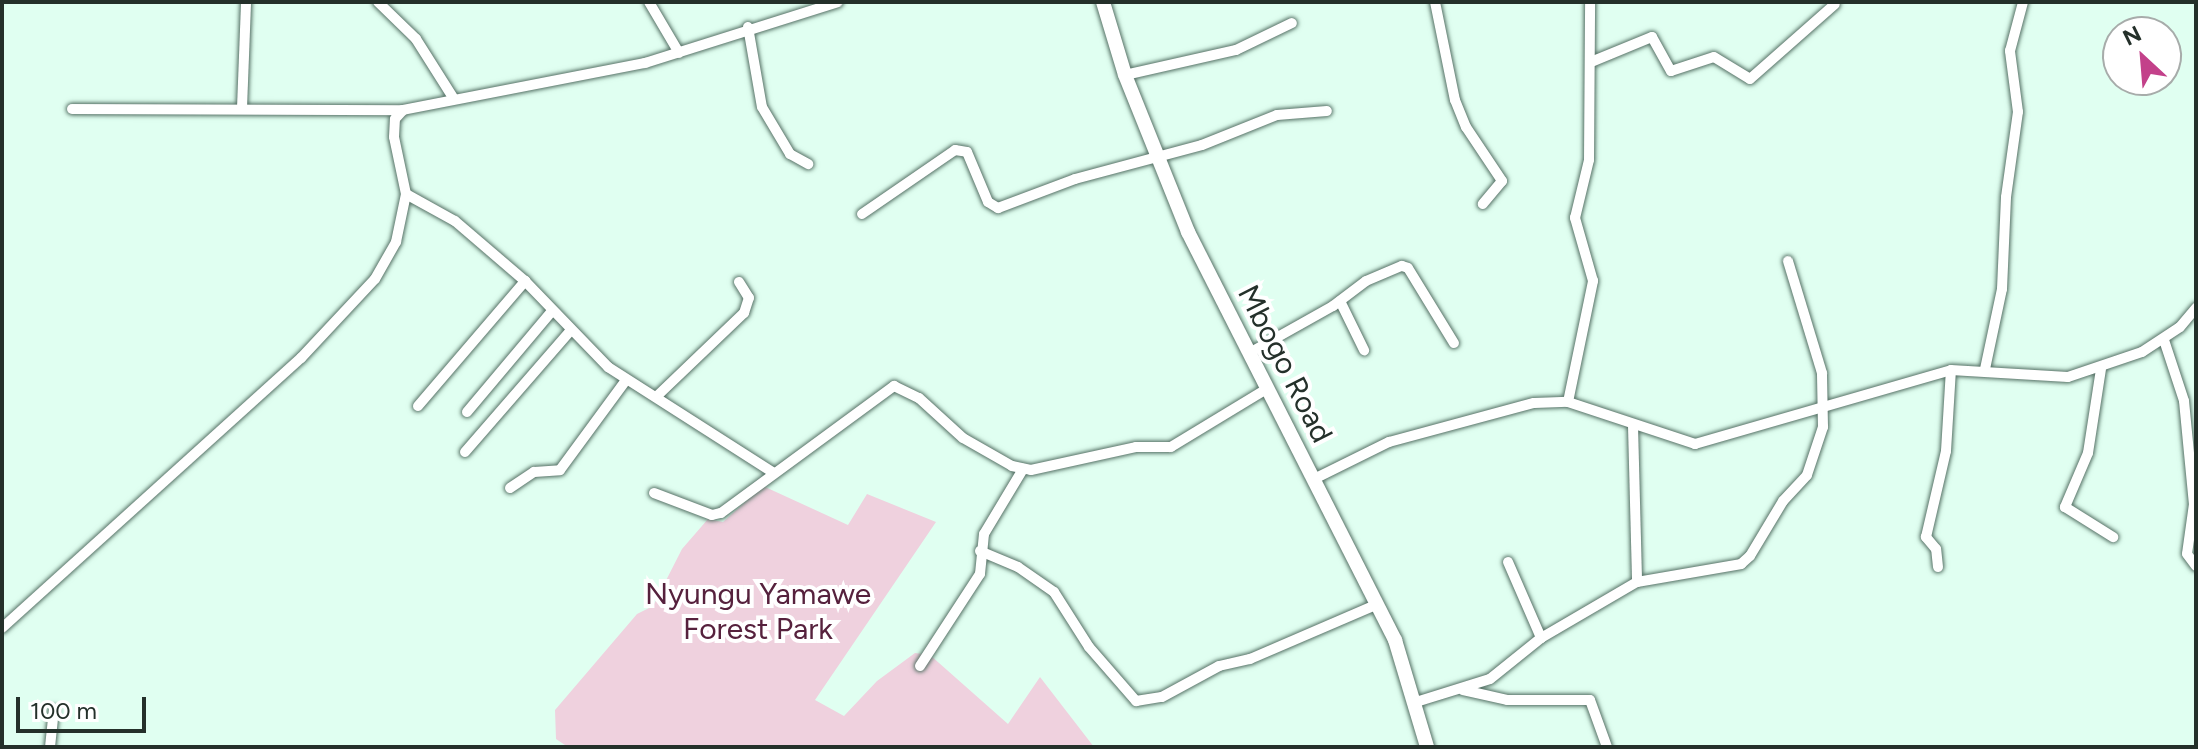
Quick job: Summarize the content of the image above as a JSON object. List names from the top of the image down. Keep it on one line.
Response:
{"streets":{"main road":["Mbogo Road"]},"parks":["Nyungu Yamawe Forest Park"],"scale_bar":"100 m","north":"top left"}
